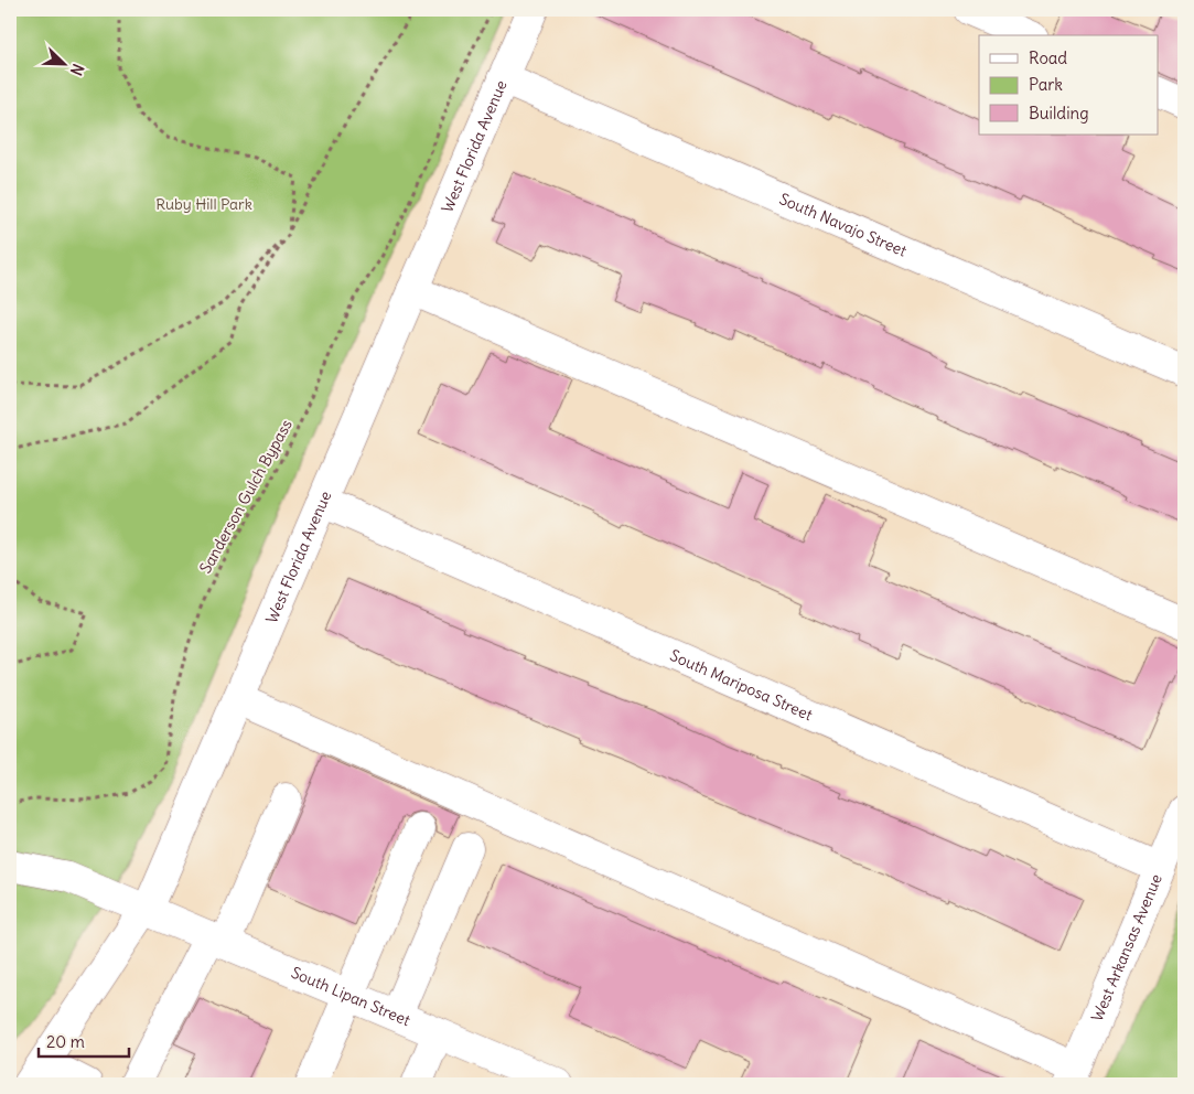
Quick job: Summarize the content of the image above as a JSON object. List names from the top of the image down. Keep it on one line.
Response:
{"streets":{"street":["West Florida Avenue","South Navajo Street","South Mariposa Street","West Arkansas Avenue","South Lipan Street"],"path":["Sanderson Gulch Bypass"]},"crossings":[["West Florida Avenue","South Navajo Street"],["West Florida Avenue","South Mariposa Street"],["West Florida Avenue","South Lipan Street"],["South Mariposa Street","West Arkansas Avenue"]],"parks":["Ruby Hill Park"],"legend":["Road","Park","Building"],"scale_bar":"20 m","north":"bottom right"}
